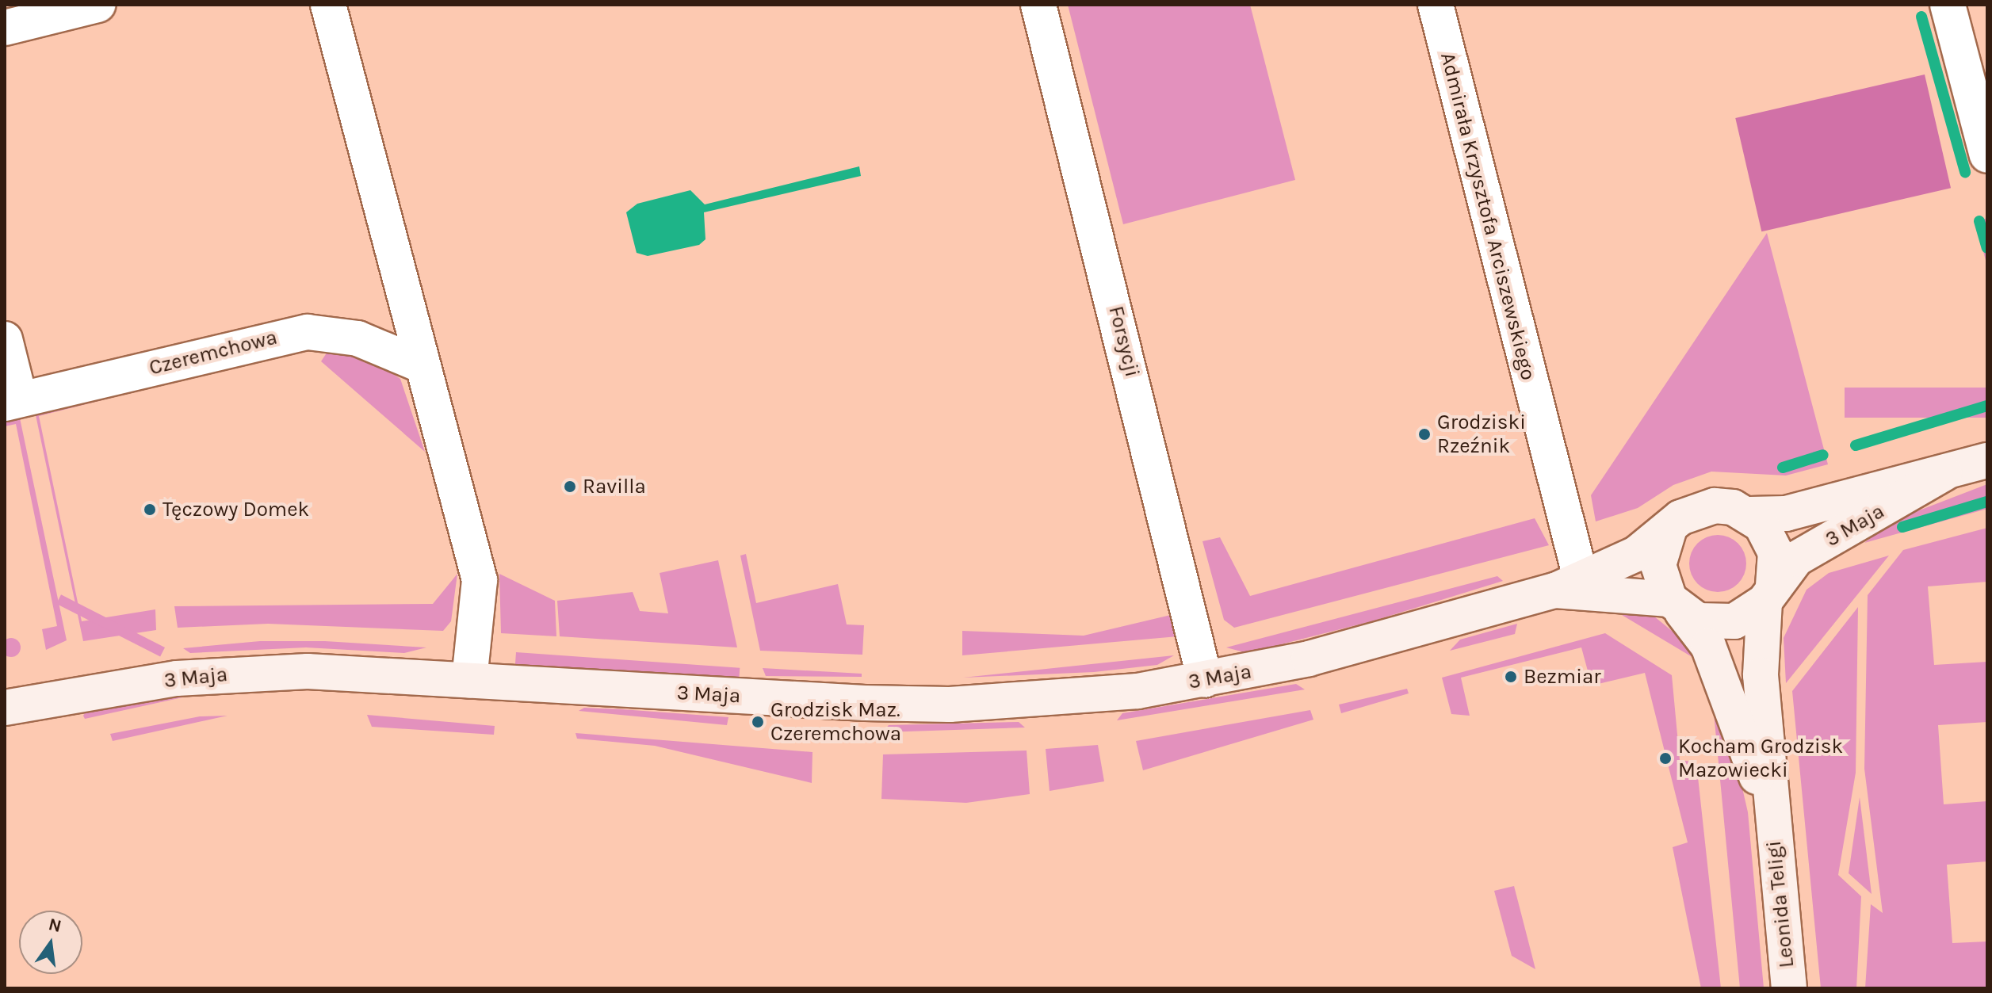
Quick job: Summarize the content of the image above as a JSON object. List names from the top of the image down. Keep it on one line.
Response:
{"streets":{"street":["Admirała Krzysztofa Arciszewskiego","Forsycji","Czeremchowa","3 Maja","Leonida Teligi"]},"crossings":[["Admirała Krzysztofa Arciszewskiego","3 Maja"],["Forsycji","3 Maja"],["3 Maja","Leonida Teligi"]],"places":["Grodziski Rzeźnik","Ravilla","Tęczowy Domek","Bezmiar","Grodzisk Maz. Czeremchowa","Kocham Grodzisk Mazowiecki"],"north":"top"}
